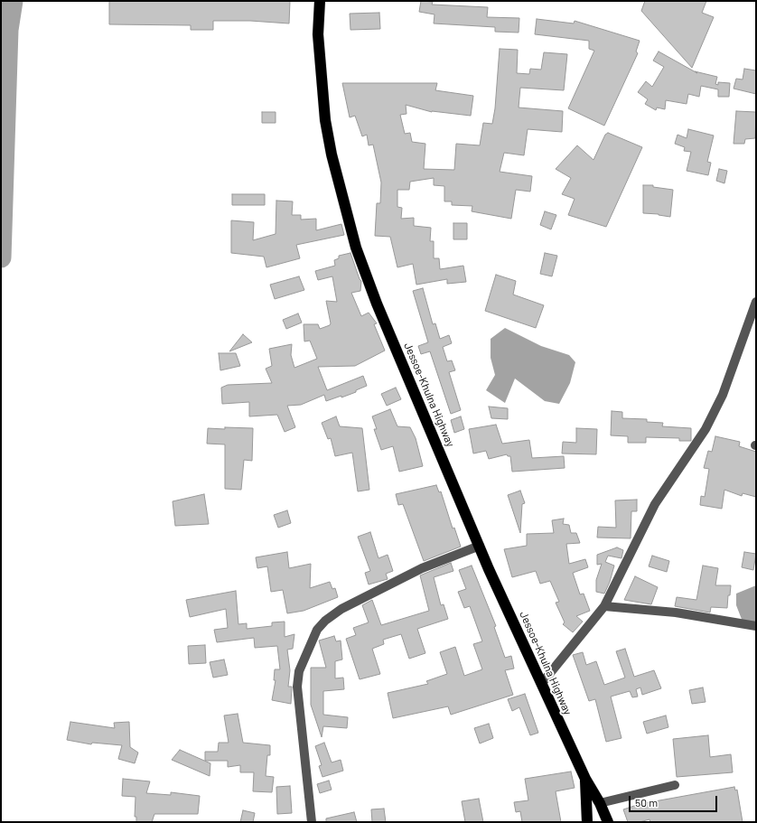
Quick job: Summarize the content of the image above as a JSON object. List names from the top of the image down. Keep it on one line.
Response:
{"streets":{"highway":["Jessoe-Khulna Highway"]},"scale_bar":"50 m"}
